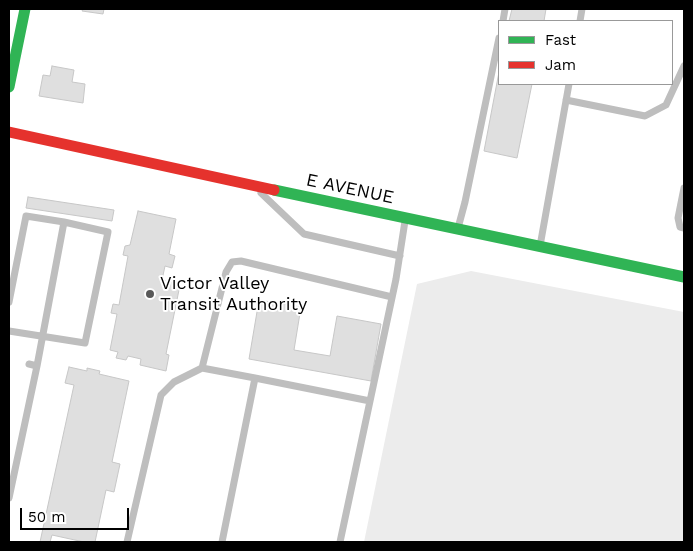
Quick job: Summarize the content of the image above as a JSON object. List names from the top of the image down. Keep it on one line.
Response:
{"streets":{"street":["E AVENUE"]},"places":["Victor Valley Transit Authority"],"legend":["Fast","Jam"],"scale_bar":"50 m"}
